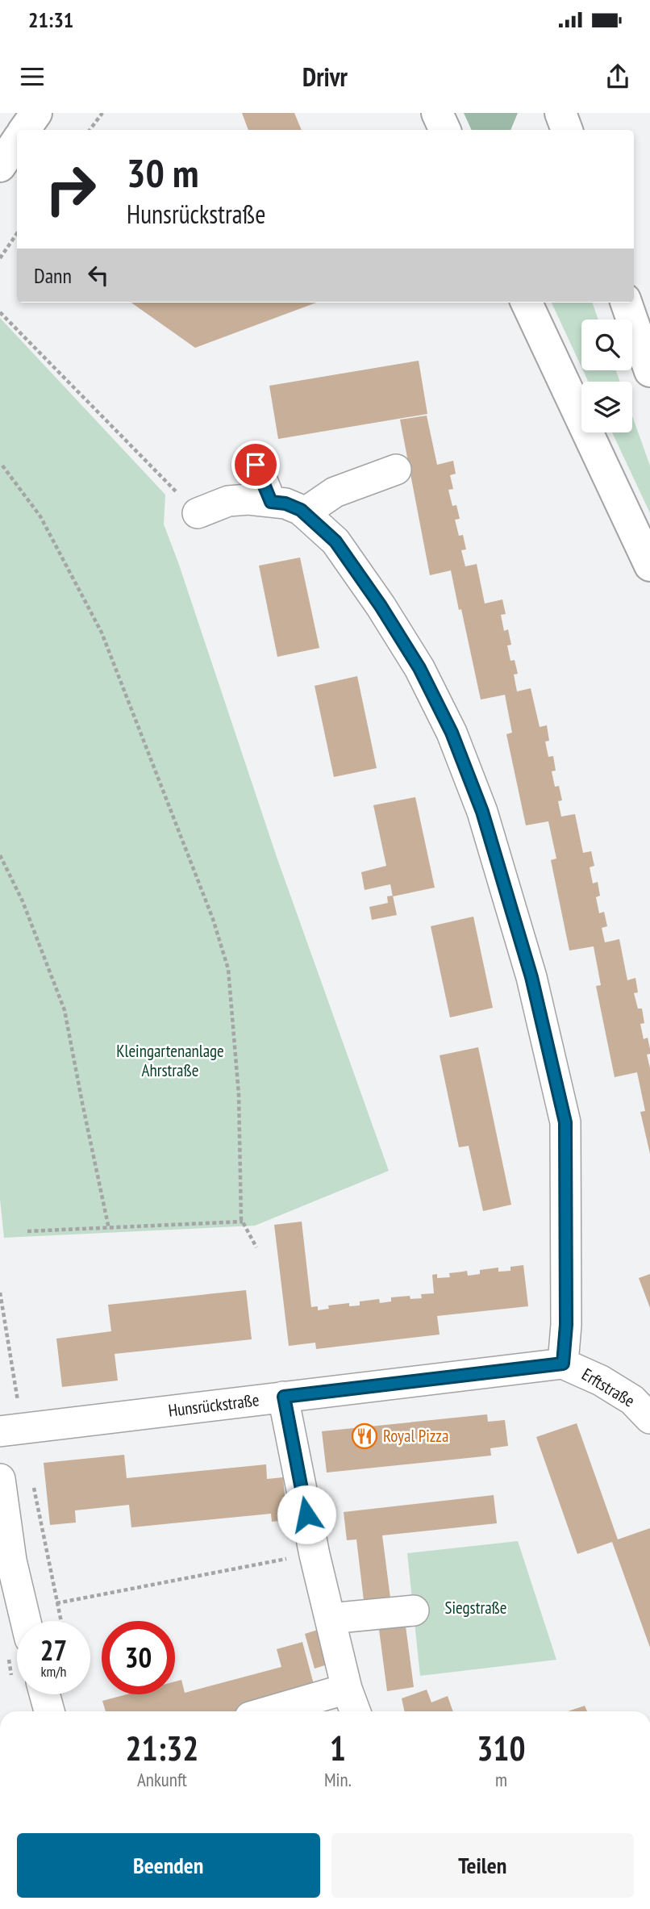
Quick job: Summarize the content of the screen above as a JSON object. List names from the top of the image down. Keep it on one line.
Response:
{"streets":{"street":["Erftstraße","Hunsrückstraße"]},"crossings":[["Erftstraße","Hunsrückstraße"]],"parks":["Kleingartenanlage Ahrstraße","Siegstraße"],"places":{"restaurant":["Royal Pizza"]},"page":{"status":"21:31","header":"Drivr","turn":["30 m","Hunsrückstraße"],"then":"Dann","speed":"27 km/h","limit":"30","eta":["21:32","Ankunft","1","Min.","310","m"],"buttons":["Beenden","Teilen"]}}
